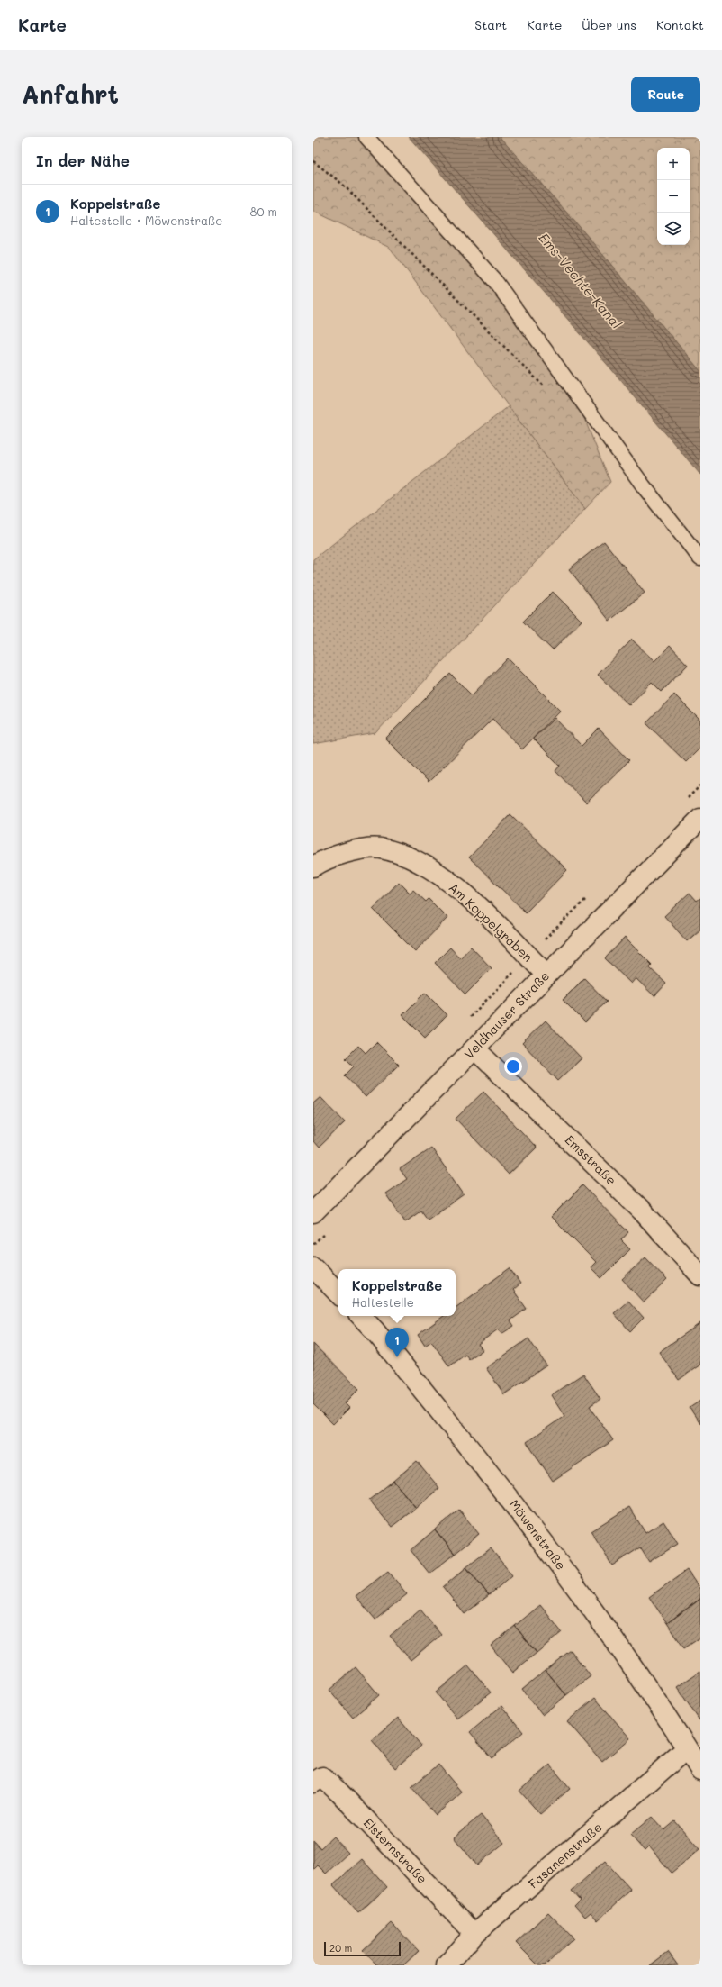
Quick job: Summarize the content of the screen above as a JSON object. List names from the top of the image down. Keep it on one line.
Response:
{"streets":{"street":["Am Koppelgraben","Veldhauser Straße","Emsstraße","Möwenstraße","Elsternstraße","Fasanenstraße"]},"crossings":[["Am Koppelgraben","Veldhauser Straße"],["Veldhauser Straße","Emsstraße"],["Möwenstraße","Fasanenstraße"],["Elsternstraße","Fasanenstraße"]],"water":["Ems-Vechte-Kanal"],"scale_bar":"20 m","page":{"header":"Karte","nav":["Start","Karte","Über uns","Kontakt"],"buttons":"Route","title":"Anfahrt","heading":"In der Nähe","map_buttons":["+","−"],"list":[{"mark":"1","name":"Koppelstraße","note":"Haltestelle · Möwenstraße","value":"80 m"}],"popup":["Koppelstraße","Haltestelle"],"pins":"1","scale":"20 m"}}
